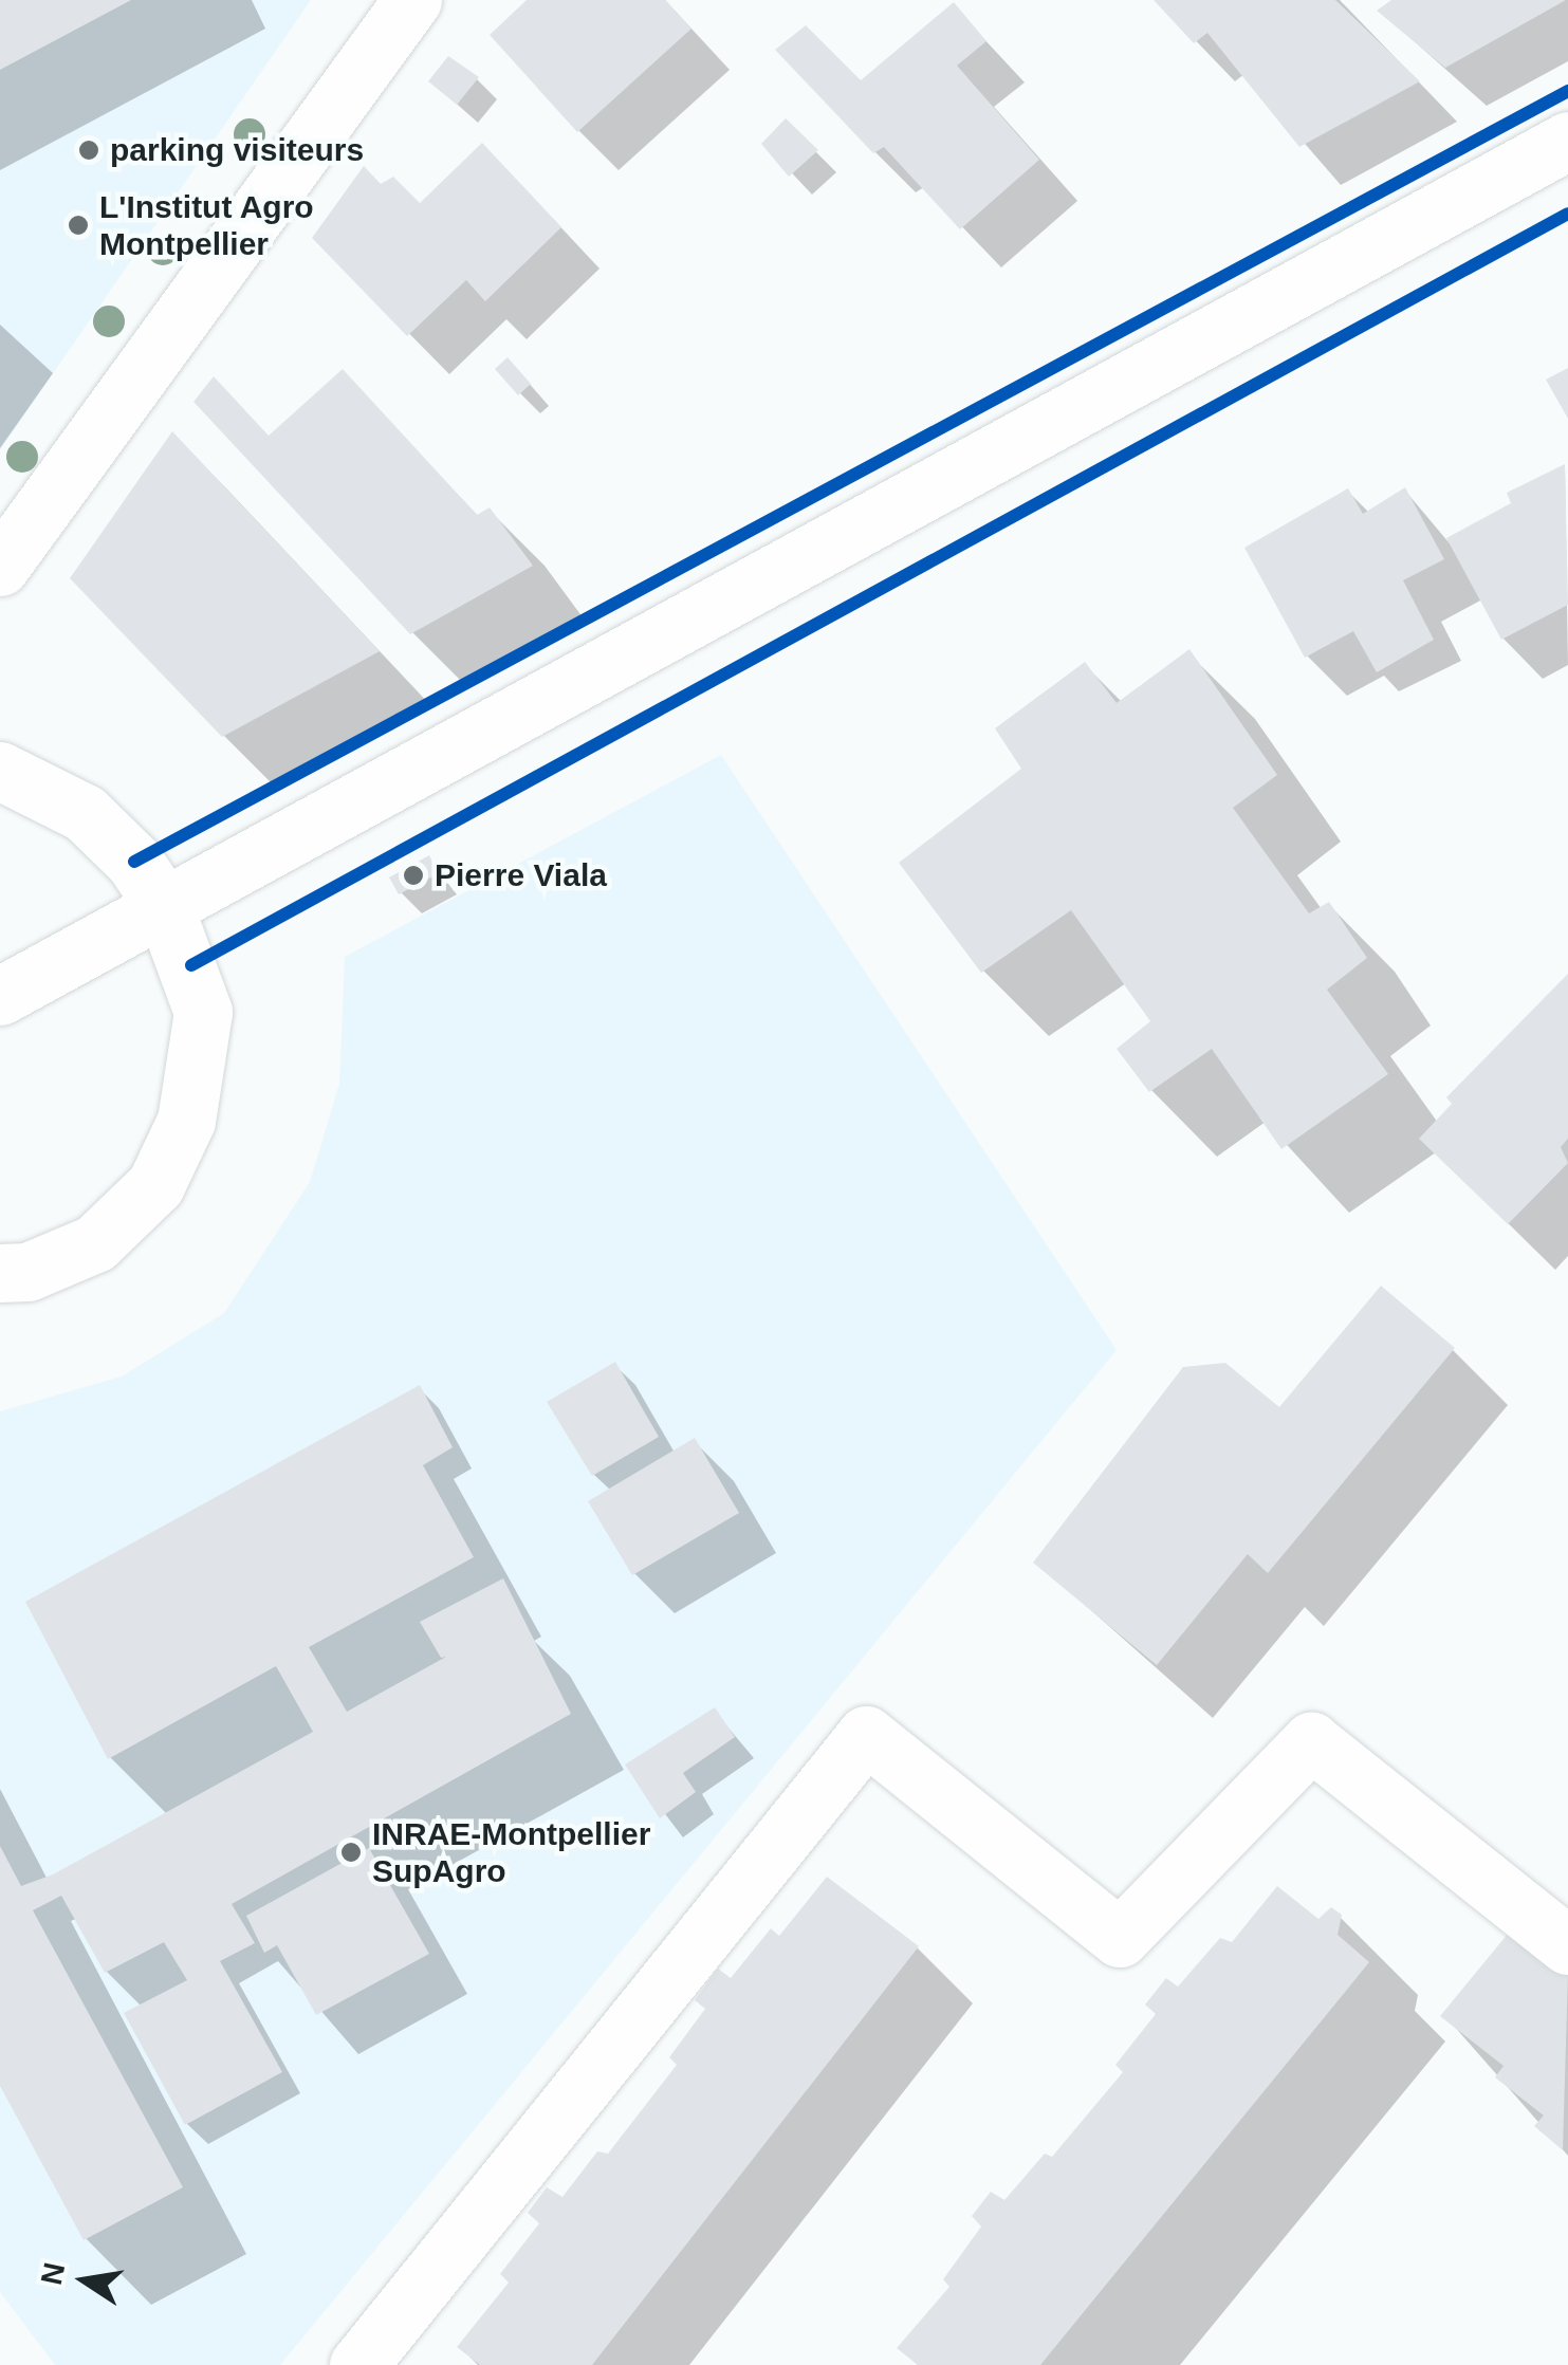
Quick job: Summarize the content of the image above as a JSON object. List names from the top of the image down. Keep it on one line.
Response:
{"places":["parking visiteurs","L'Institut Agro Montpellier","Pierre Viala","INRAE-Montpellier SupAgro"],"north":"left"}
